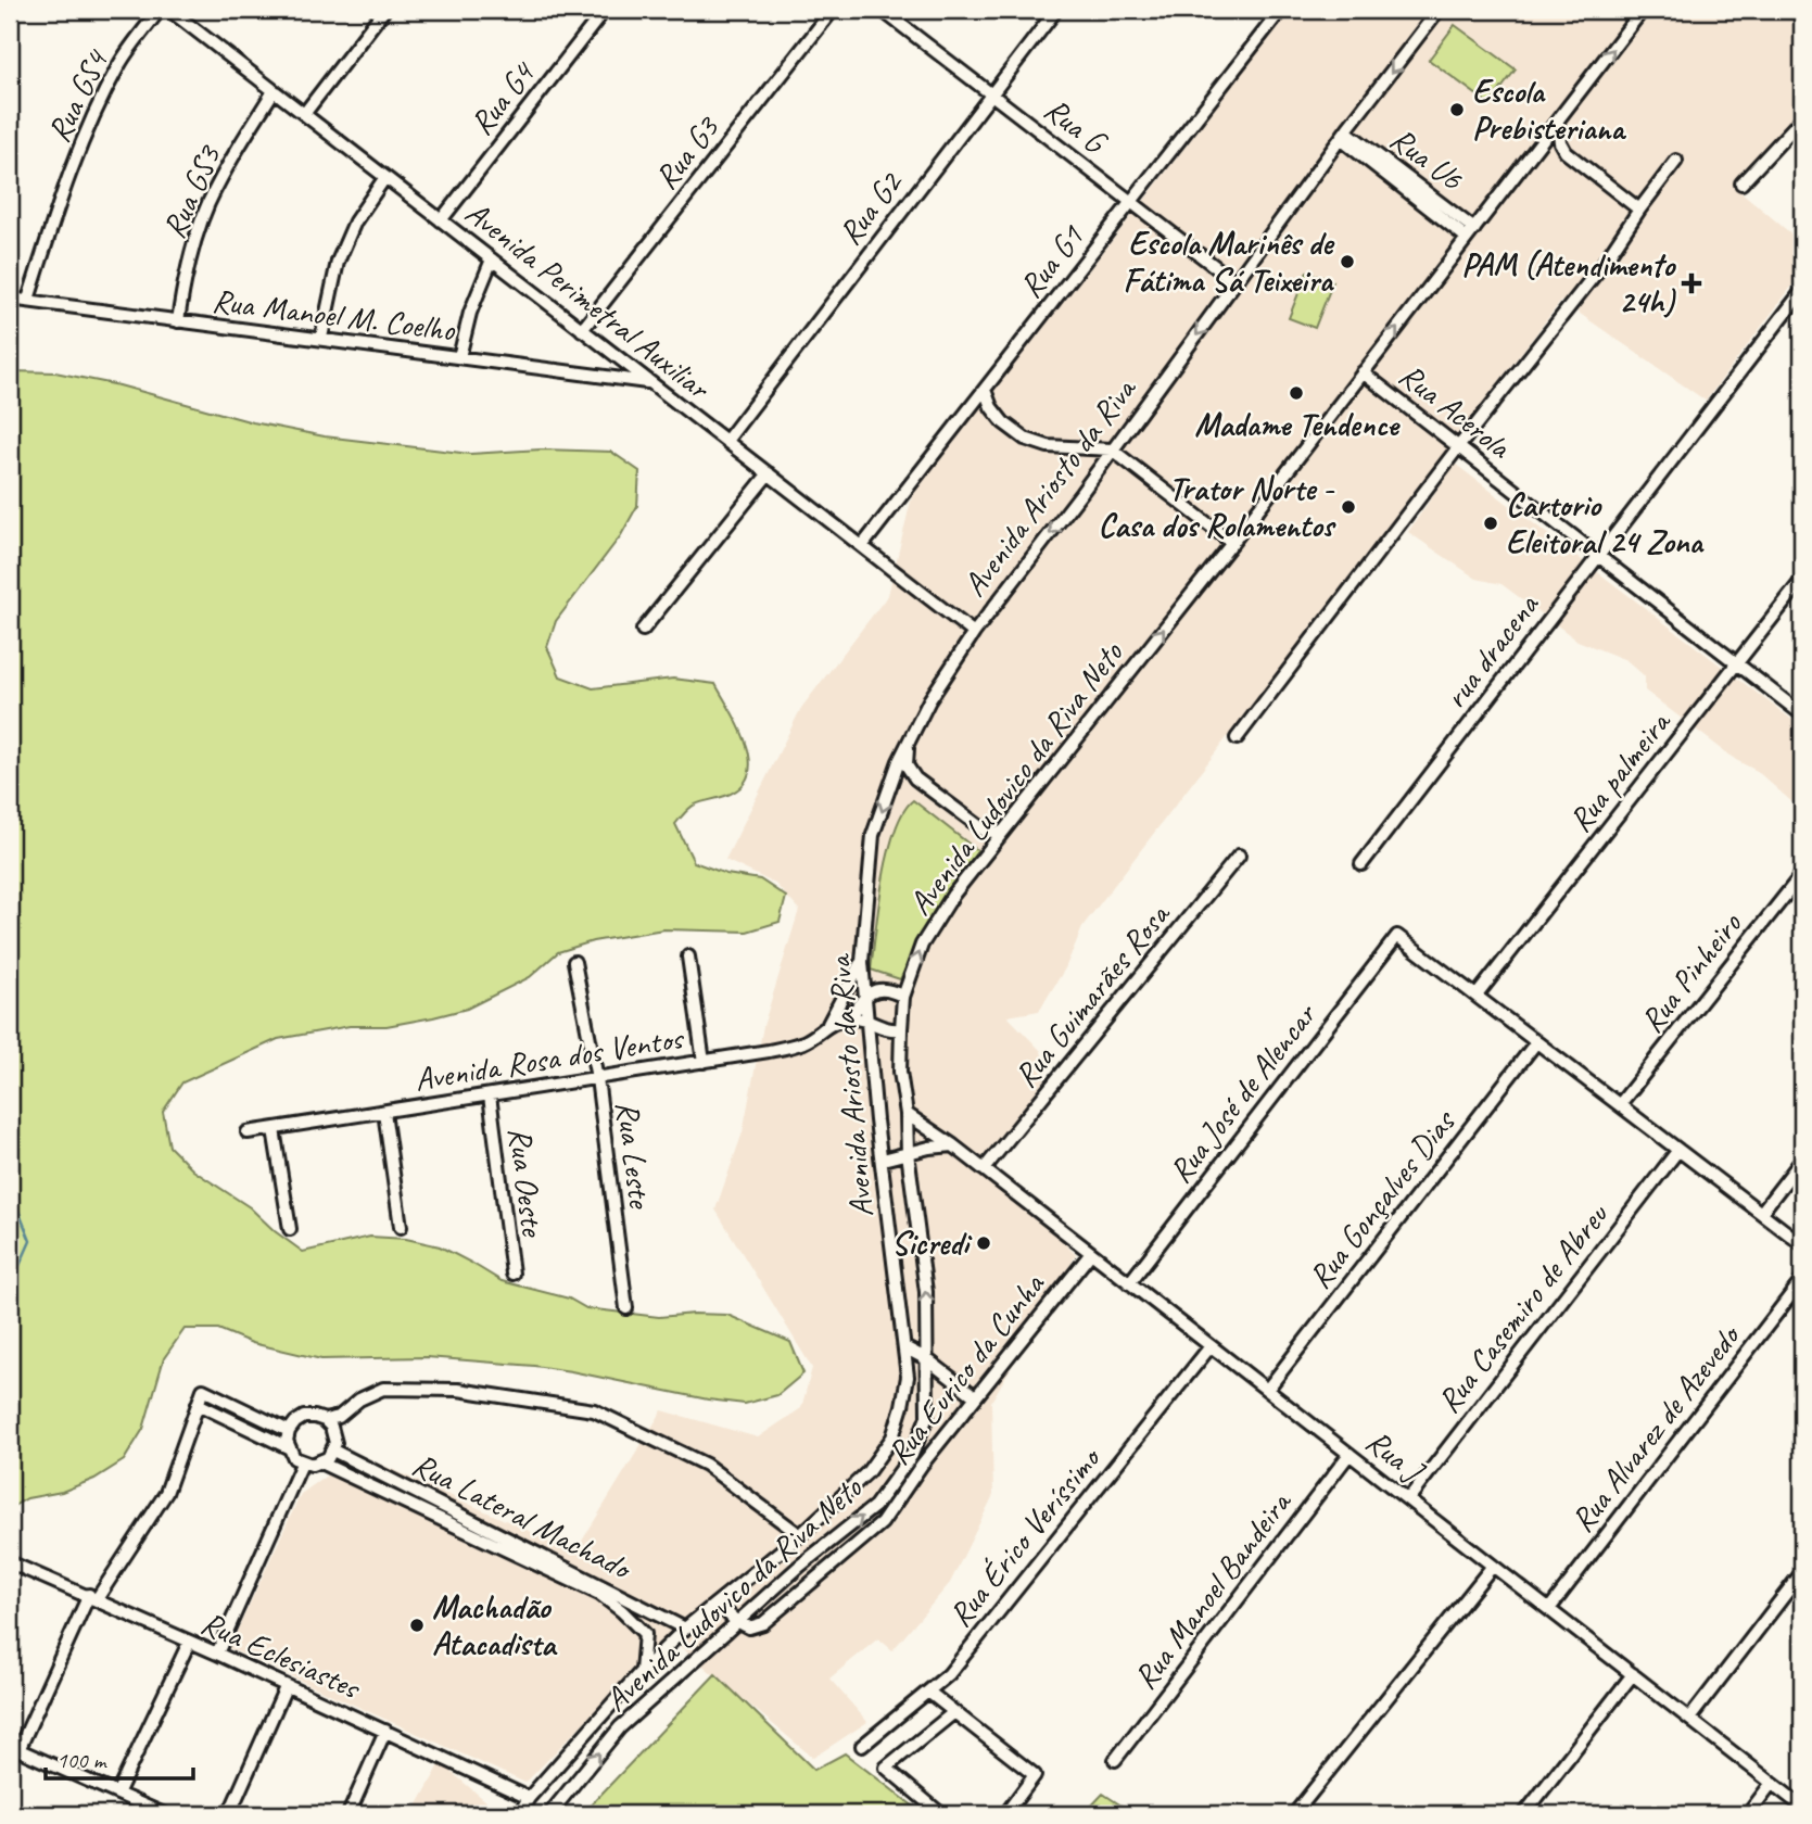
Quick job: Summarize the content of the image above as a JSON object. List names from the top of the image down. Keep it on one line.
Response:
{"streets":{"street":["Rua GS4","Rua G4","Rua G","Rua G3","Rua U6","Rua GS3","Rua G2","Rua G1","Avenida Perimetral Auxiliar","Rua Manoel M. Coelho","Rua Acerola","Avenida Ariosto da Riva","rua dracena","Rua palmeira","Avenida Ludovico da Riva Neto","Rua Pinheiro","Rua Guimarães Rosa","Avenida Rosa dos Ventos","Rua José de Alencar","Rua Leste","Rua Oeste","Rua Gonçalves Dias","Rua Casemiro de Abreu","Rua Eurico da Cunha","Rua Alvarez de Azevedo","Rua J","Rua Lateral Machado","Rua Érico Veríssimo","Rua Manoel Bandeira","Rua Eclesiastes"]},"crossings":[["Rua GS4","Rua Manoel M. Coelho"],["Rua G4","Avenida Perimetral Auxiliar"],["Rua G","Rua G2"],["Rua G","Rua G1"],["Rua G","Avenida Ariosto da Riva"],["Rua G3","Avenida Perimetral Auxiliar"],["Rua U6","Avenida Ariosto da Riva"],["Rua U6","Avenida Ludovico da Riva Neto"],["Rua GS3","Avenida Perimetral Auxiliar"],["Rua GS3","Rua Manoel M. Coelho"],["Rua G2","Avenida Perimetral Auxiliar"],["Rua G1","Avenida Perimetral Auxiliar"],["Avenida Perimetral Auxiliar","Rua Manoel M. Coelho"],["Avenida Perimetral Auxiliar","Avenida Ariosto da Riva"],["Rua Acerola","rua dracena"],["Rua Acerola","Rua palmeira"],["Rua Acerola","Avenida Ludovico da Riva Neto"],["Avenida Ariosto da Riva","Avenida Rosa dos Ventos"],["Avenida Ariosto da Riva","Rua Lateral Machado"],["Avenida Ariosto da Riva","Rua Eclesiastes"],["Rua palmeira","Rua José de Alencar"],["Avenida Ludovico da Riva Neto","Avenida Rosa dos Ventos"],["Avenida Ludovico da Riva Neto","Rua Eurico da Cunha"],["Avenida Ludovico da Riva Neto","Rua J"],["Rua Guimarães Rosa","Rua J"],["Avenida Rosa dos Ventos","Rua Leste"],["Avenida Rosa dos Ventos","Rua Oeste"],["Rua José de Alencar","Rua J"],["Rua Gonçalves Dias","Rua J"],["Rua Casemiro de Abreu","Rua J"],["Rua Eurico da Cunha","Rua J"],["Rua Alvarez de Azevedo","Rua J"],["Rua J","Rua Érico Veríssimo"],["Rua J","Rua Manoel Bandeira"]],"one_way":["Avenida Ariosto da Riva","Avenida Ludovico da Riva Neto"],"places":{"other":["Escola Prebisteriana","Escola Marinês de Fátima Sá Teixeira","Madame Tendence","Trator Norte - Casa dos Rolamentos","Cartorio Eleitoral 24 Zona","Sicredi","Machadão Atacadista"],"health":["PAM (Atendimento 24h)"]},"scale_bar":"100 m"}
